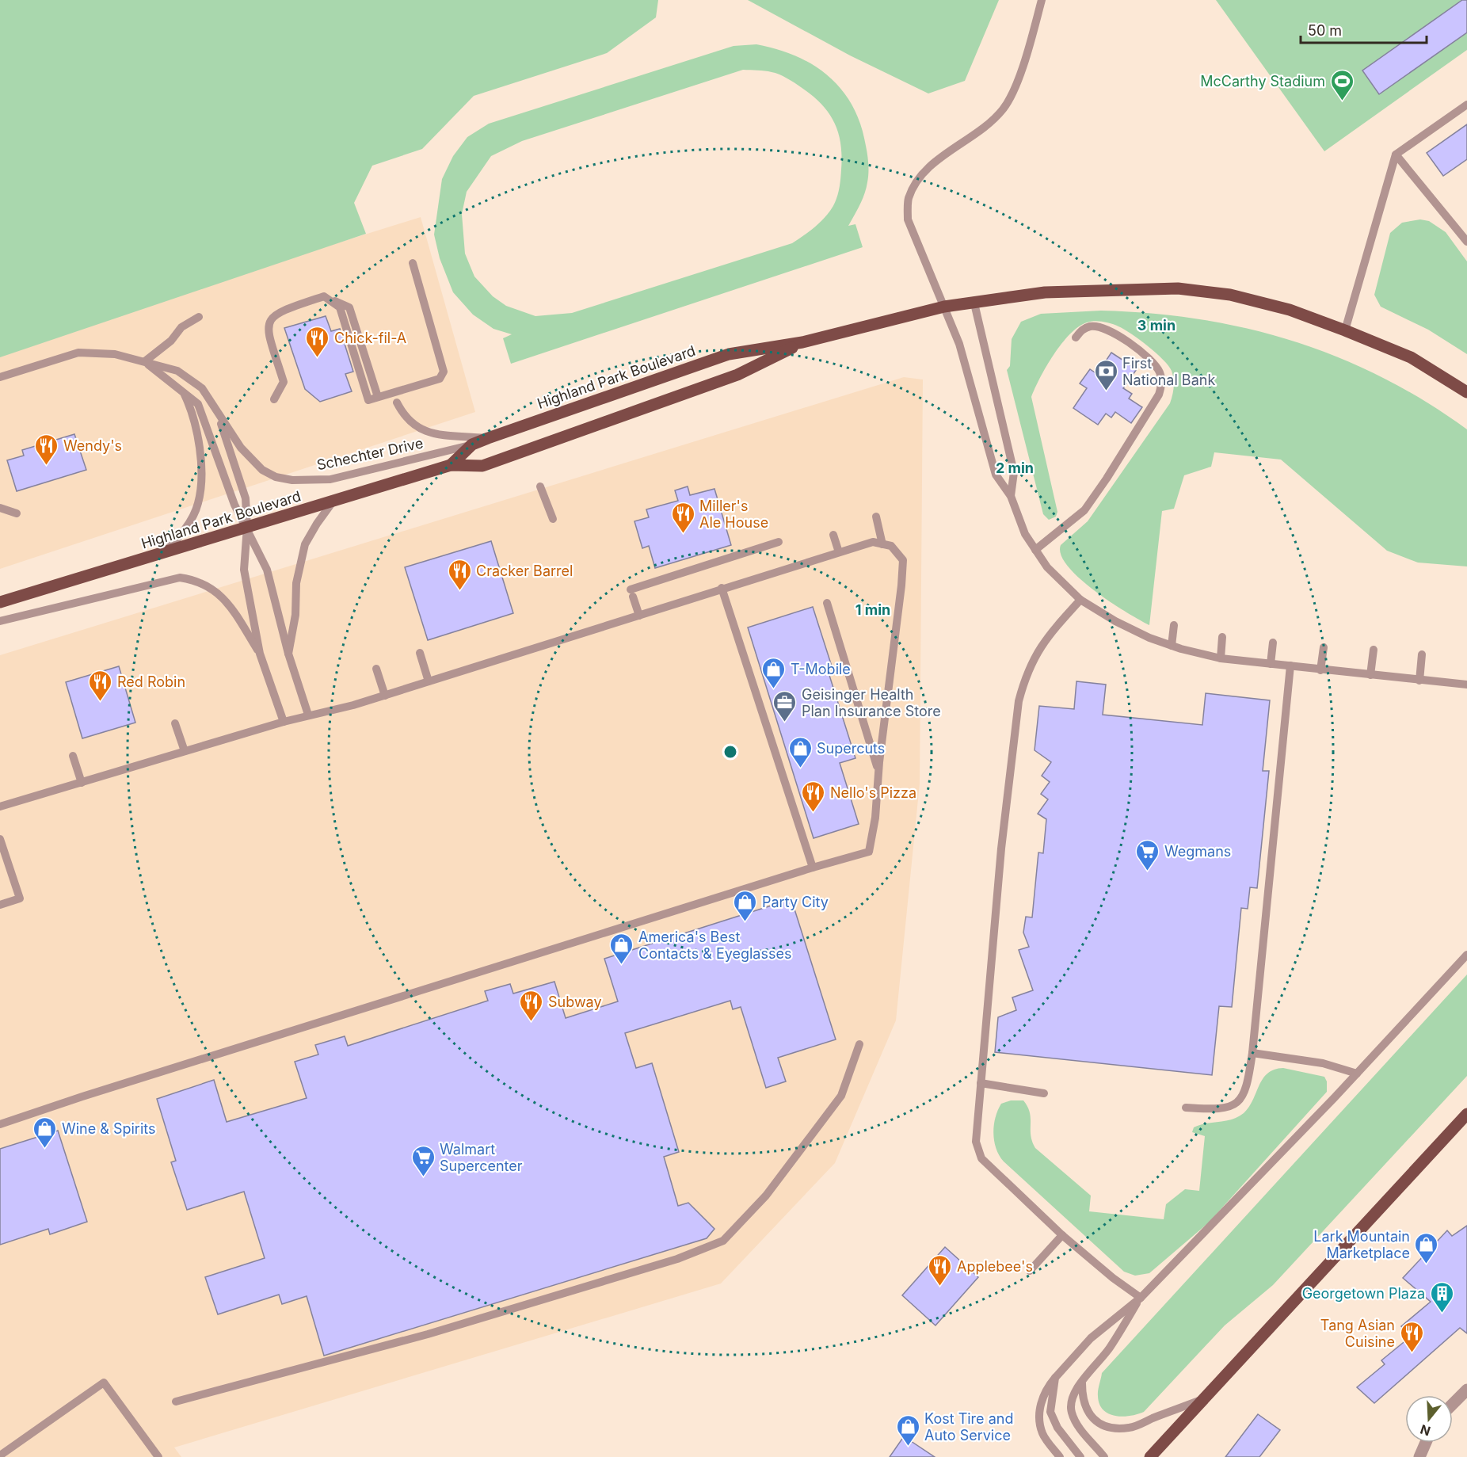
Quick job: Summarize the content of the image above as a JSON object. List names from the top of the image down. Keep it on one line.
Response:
{"streets":{"main road":["Highland Park Boulevard"],"lane":["Schechter Drive"]},"crossings":[["Highland Park Boulevard","Schechter Drive"]],"places":{"sports":["McCarthy Stadium"],"restaurant":["Chick-fil-A","Wendy's","Miller's Ale House","Cracker Barrel","Red Robin","Nello's Pizza","Subway","Applebee's","Tang Asian Cuisine"],"bank":["First National Bank"],"shop":["T-Mobile","Supercuts","Party City","America's Best Contacts & Eyeglasses","Wine & Spirits","Lark Mountain Marketplace","Kost Tire and Auto Service"],"office":["Geisinger Health Plan Insurance Store"],"supermarket":["Wegmans","Walmart Supercenter"],"building":["Georgetown Plaza"]},"scale_bar":"50 m","north":"bottom","rings":["3 min","2 min","1 min"]}
